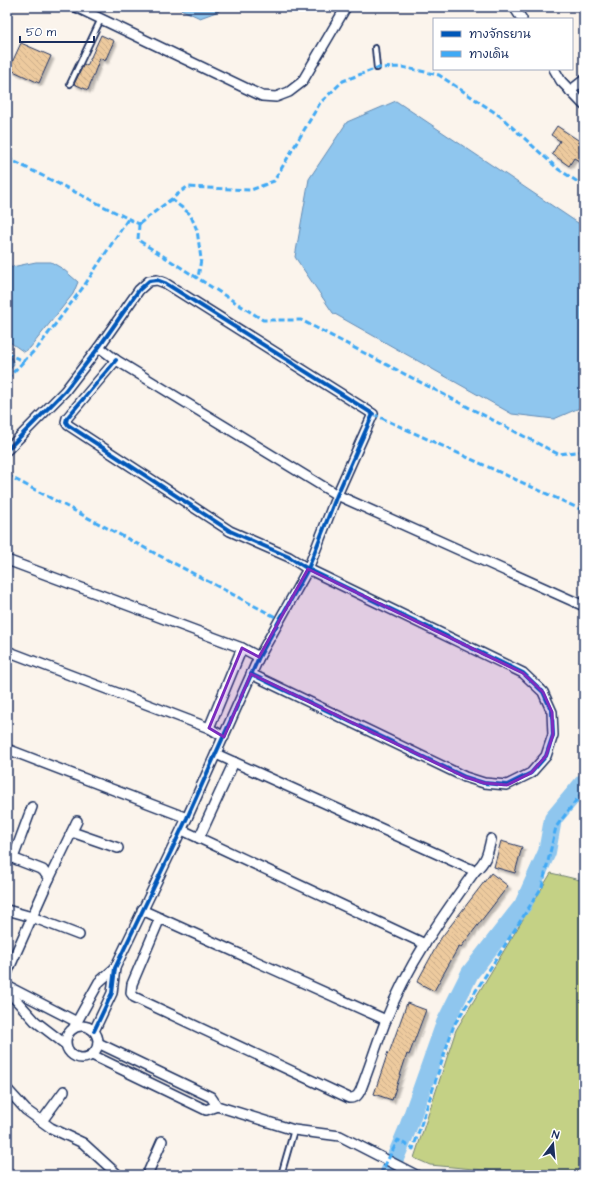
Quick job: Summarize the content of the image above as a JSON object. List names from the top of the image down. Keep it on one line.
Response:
{"legend":["ทางจักรยาน","ทางเดิน"],"scale_bar":"50 m","north":"top"}
